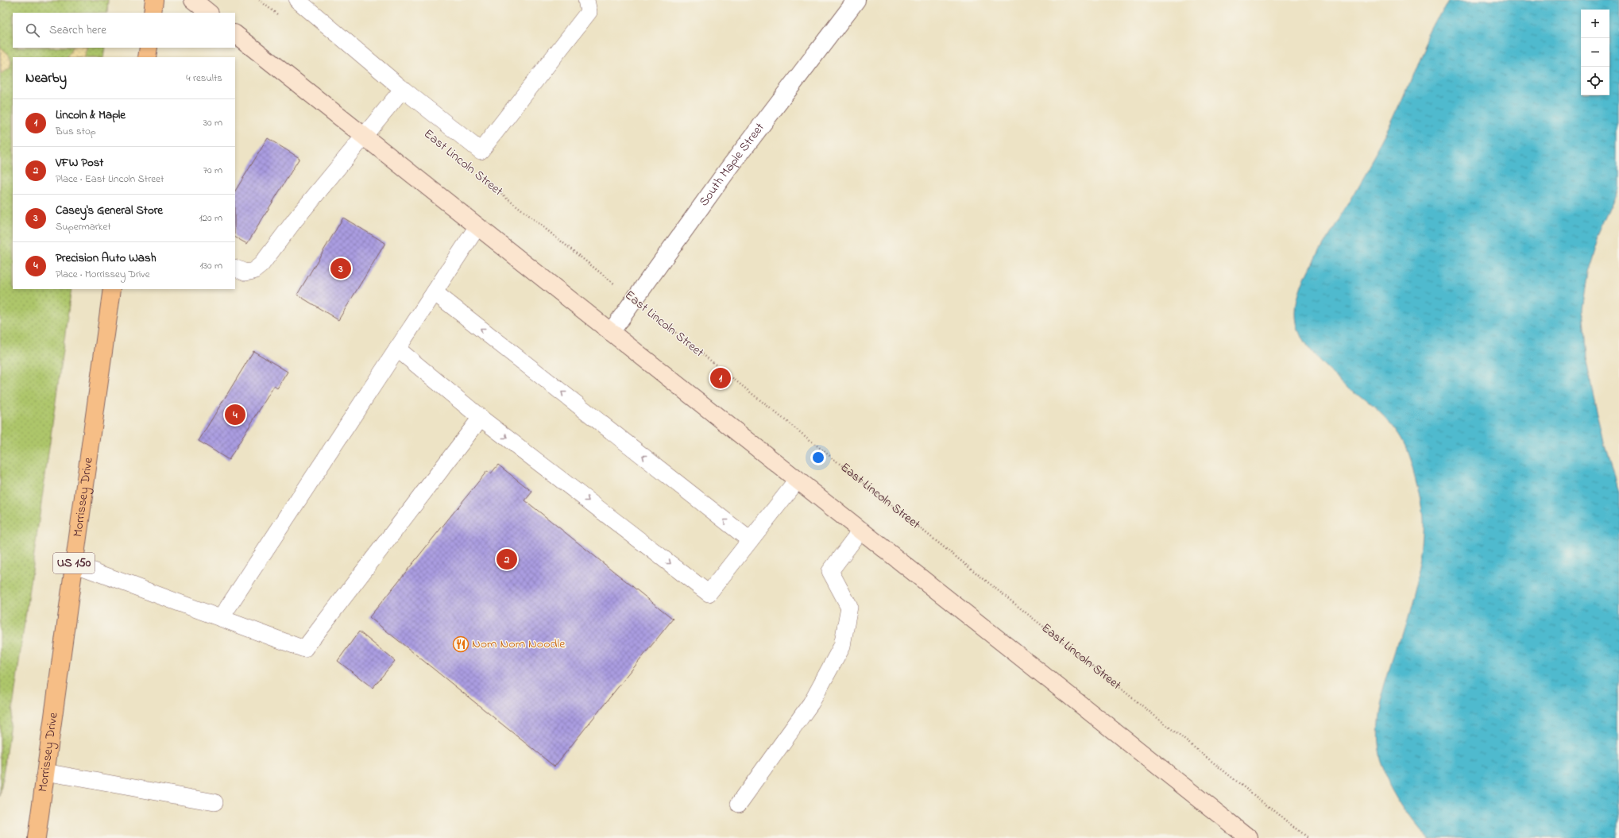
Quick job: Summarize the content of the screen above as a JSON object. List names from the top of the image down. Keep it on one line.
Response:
{"streets":{"main road":["Morrissey Drive","US 150"],"street":["South Maple Street"],"path":["East Lincoln Street"]},"crossings":[["East Lincoln Street","South Maple Street"]],"places":{"restaurant":["Nom Nom Noodle"]},"page":{"map_buttons":["+","−"],"search":"Search here","heading":["Nearby","4 results"],"list":[{"mark":"1","name":"Lincoln & Maple","note":"Bus stop","value":"30 m"},{"mark":"2","name":"VFW Post","note":"Place · East Lincoln Street","value":"70 m"},{"mark":"3","name":"Casey's General Store","note":"Supermarket","value":"120 m"},{"mark":"4","name":"Precision Auto Wash","note":"Place · Morrissey Drive","value":"130 m"}],"pins":["3","1","4","2"]}}
